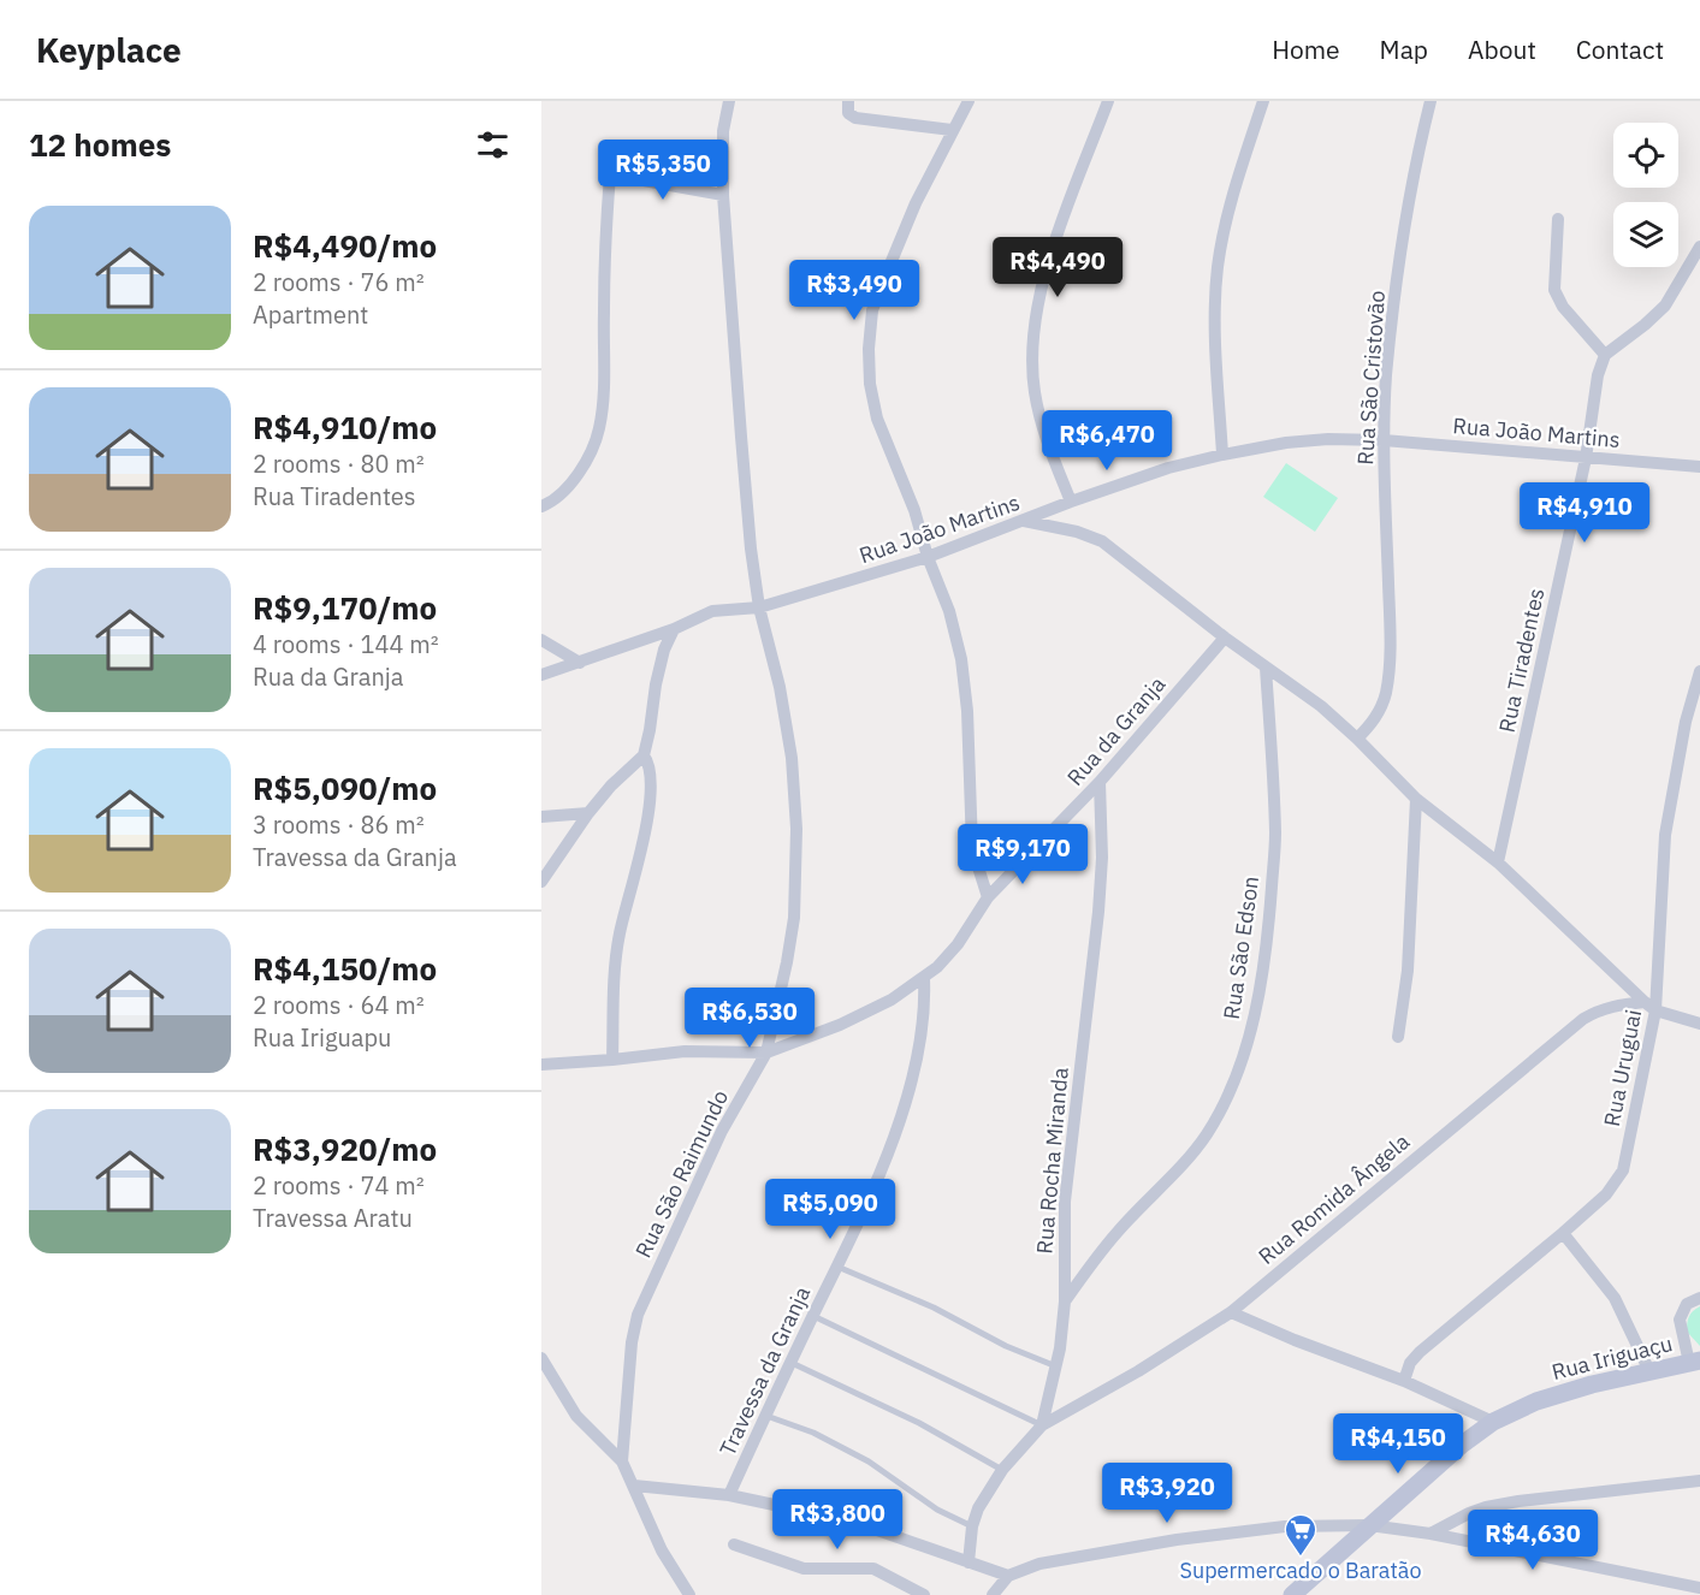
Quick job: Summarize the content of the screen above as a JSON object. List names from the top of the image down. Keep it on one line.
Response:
{"streets":{"main road":["Rua Iriguaçu"],"street":["Rua São Cristovão","Rua João Martins","Rua Tiradentes","Rua da Granja","Rua São Edson","Rua Uruguai","Rua Rocha Miranda","Rua São Raimundo","Rua Romida Ângela","Travessa da Granja"]},"crossings":[["Rua São Cristovão","Rua João Martins"],["Rua João Martins","Rua Tiradentes"],["Rua João Martins","Rua São Raimundo"],["Rua da Granja","Rua Rocha Miranda"],["Rua da Granja","Rua São Raimundo"],["Rua da Granja","Travessa da Granja"],["Rua São Edson","Rua Rocha Miranda"],["Rua Uruguai","Rua Romida Ângela"],["Rua Rocha Miranda","Rua Romida Ângela"]],"places":{"supermarket":["Supermercado o Baratão"]},"page":{"header":"Keyplace","nav":["Home","Map","About","Contact"],"heading":"12 homes","price":["R$5,350","R$4,490","R$3,490","R$6,470","R$4,910","R$9,170","R$6,530","R$5,090","R$4,150","R$3,920","R$3,800","R$4,630"],"list":[{"name":"R$4,490/mo","note":"2 rooms · 76 m² · Apartment"},{"name":"R$4,910/mo","note":"2 rooms · 80 m² · Rua Tiradentes"},{"name":"R$9,170/mo","note":"4 rooms · 144 m² · Rua da Granja"},{"name":"R$5,090/mo","note":"3 rooms · 86 m² · Travessa da Granja"},{"name":"R$4,150/mo","note":"2 rooms · 64 m² · Rua Iriguapu"},{"name":"R$3,920/mo","note":"2 rooms · 74 m² · Travessa Aratu"}]}}
